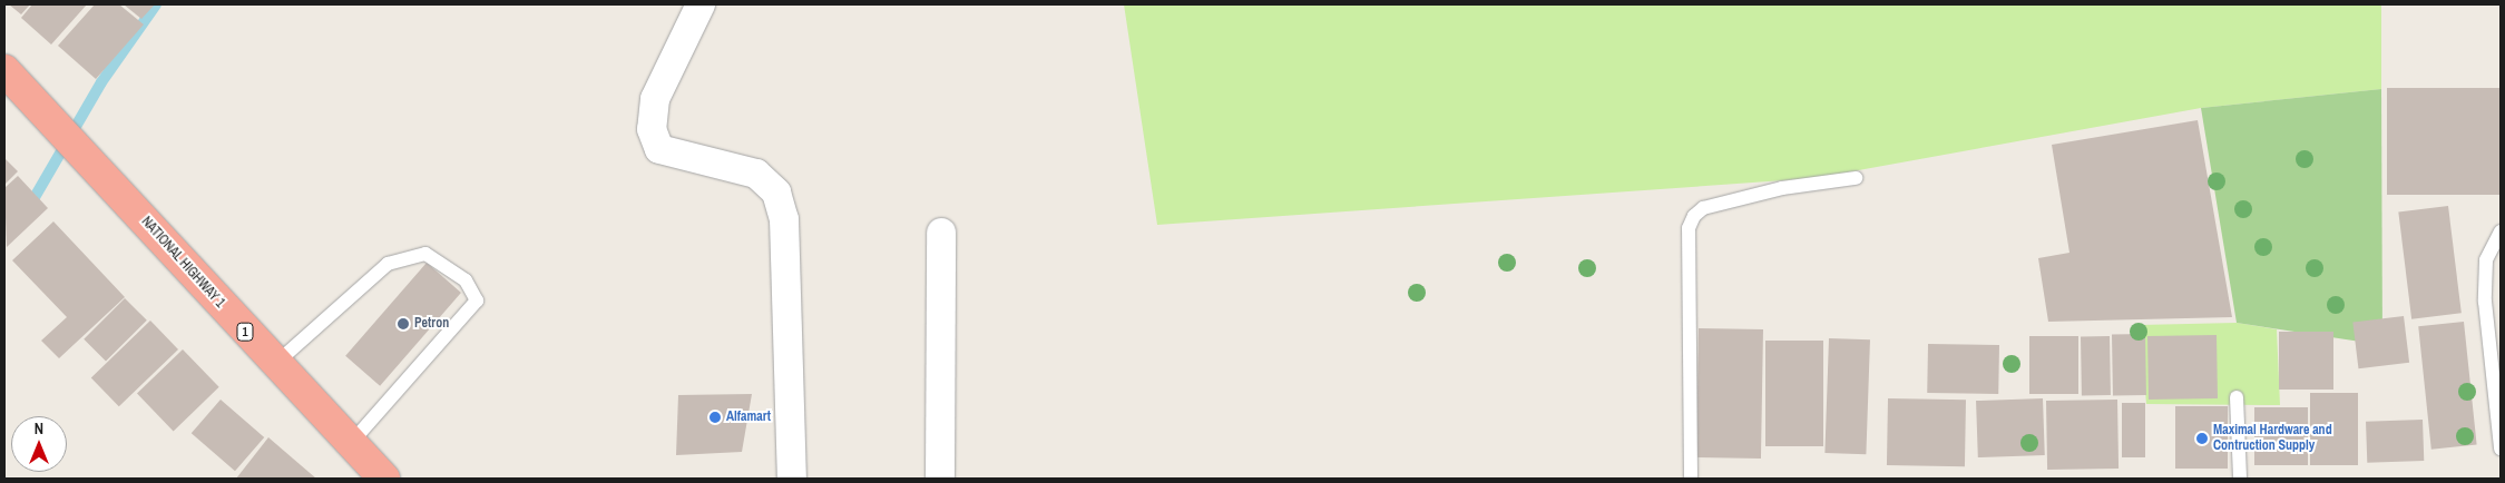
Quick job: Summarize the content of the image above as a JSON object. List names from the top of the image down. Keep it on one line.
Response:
{"streets":{"highway":["NATIONAL HIGHWAY 1","1"]},"places":["Petron","Alfamart","Maximal Hardware and Contruction Supply"],"north":"top"}
